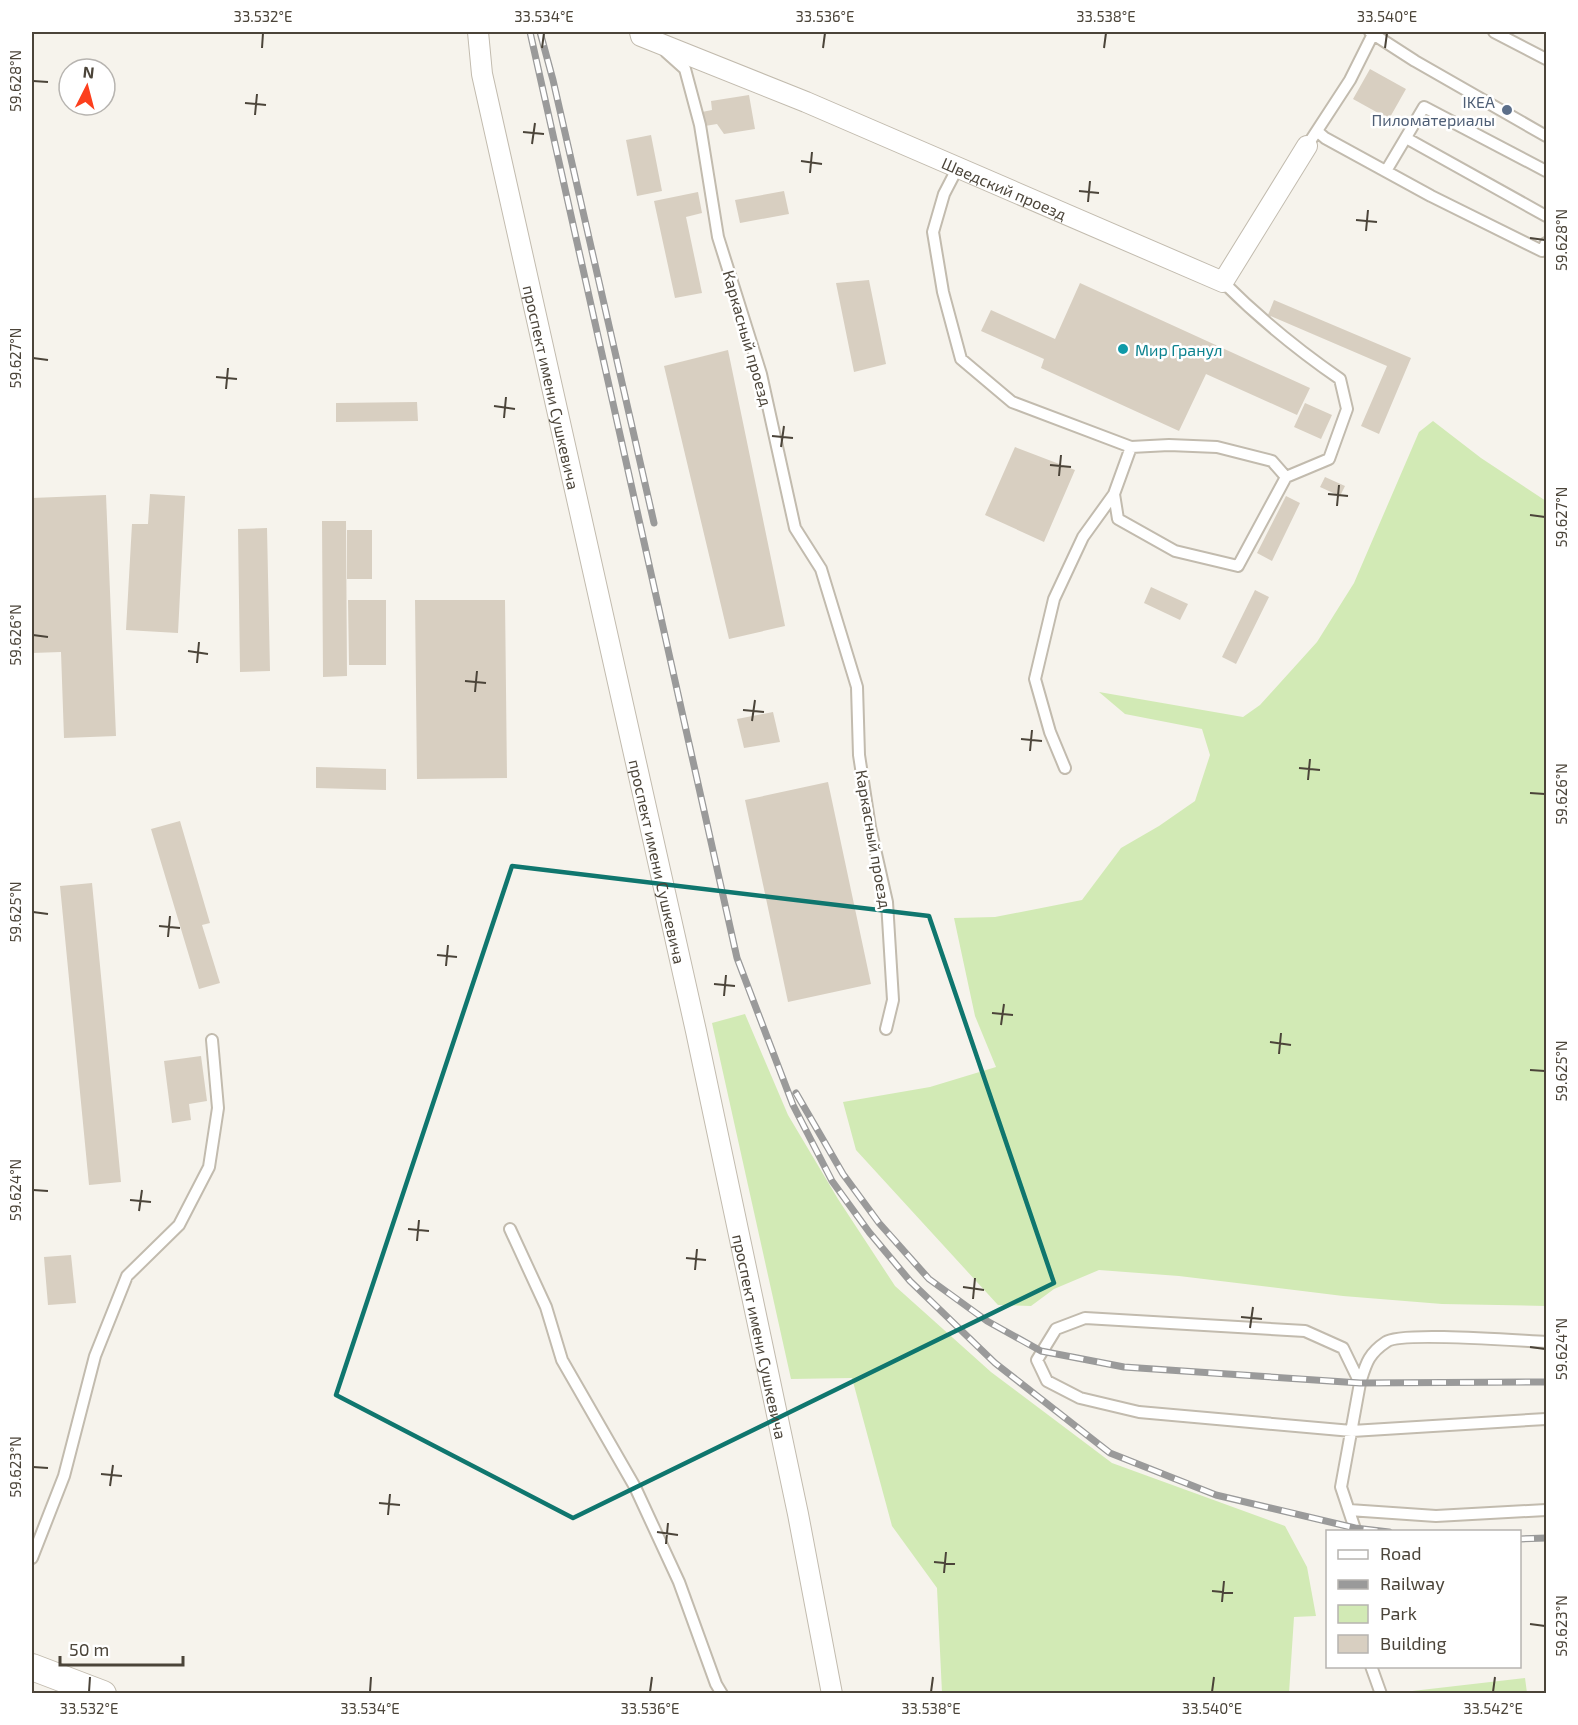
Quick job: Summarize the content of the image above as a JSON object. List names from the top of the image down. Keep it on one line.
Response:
{"streets":{"street":["Шведский проезд","проспект имени Сушкевича"],"lane":["Каркасный проезд"]},"crossings":[["Шведский проезд","Каркасный проезд"]],"places":["IKEA Пиломатериалы","Мир Гранул"],"legend":["Road","Railway","Park","Building"],"scale_bar":"50 m","north":"top","coordinates":["33.532°E","33.534°E","33.536°E","33.538°E","33.540°E","59.628°N","59.627°N","59.626°N","59.625°N","59.624°N","59.623°N","33.542°E"]}
